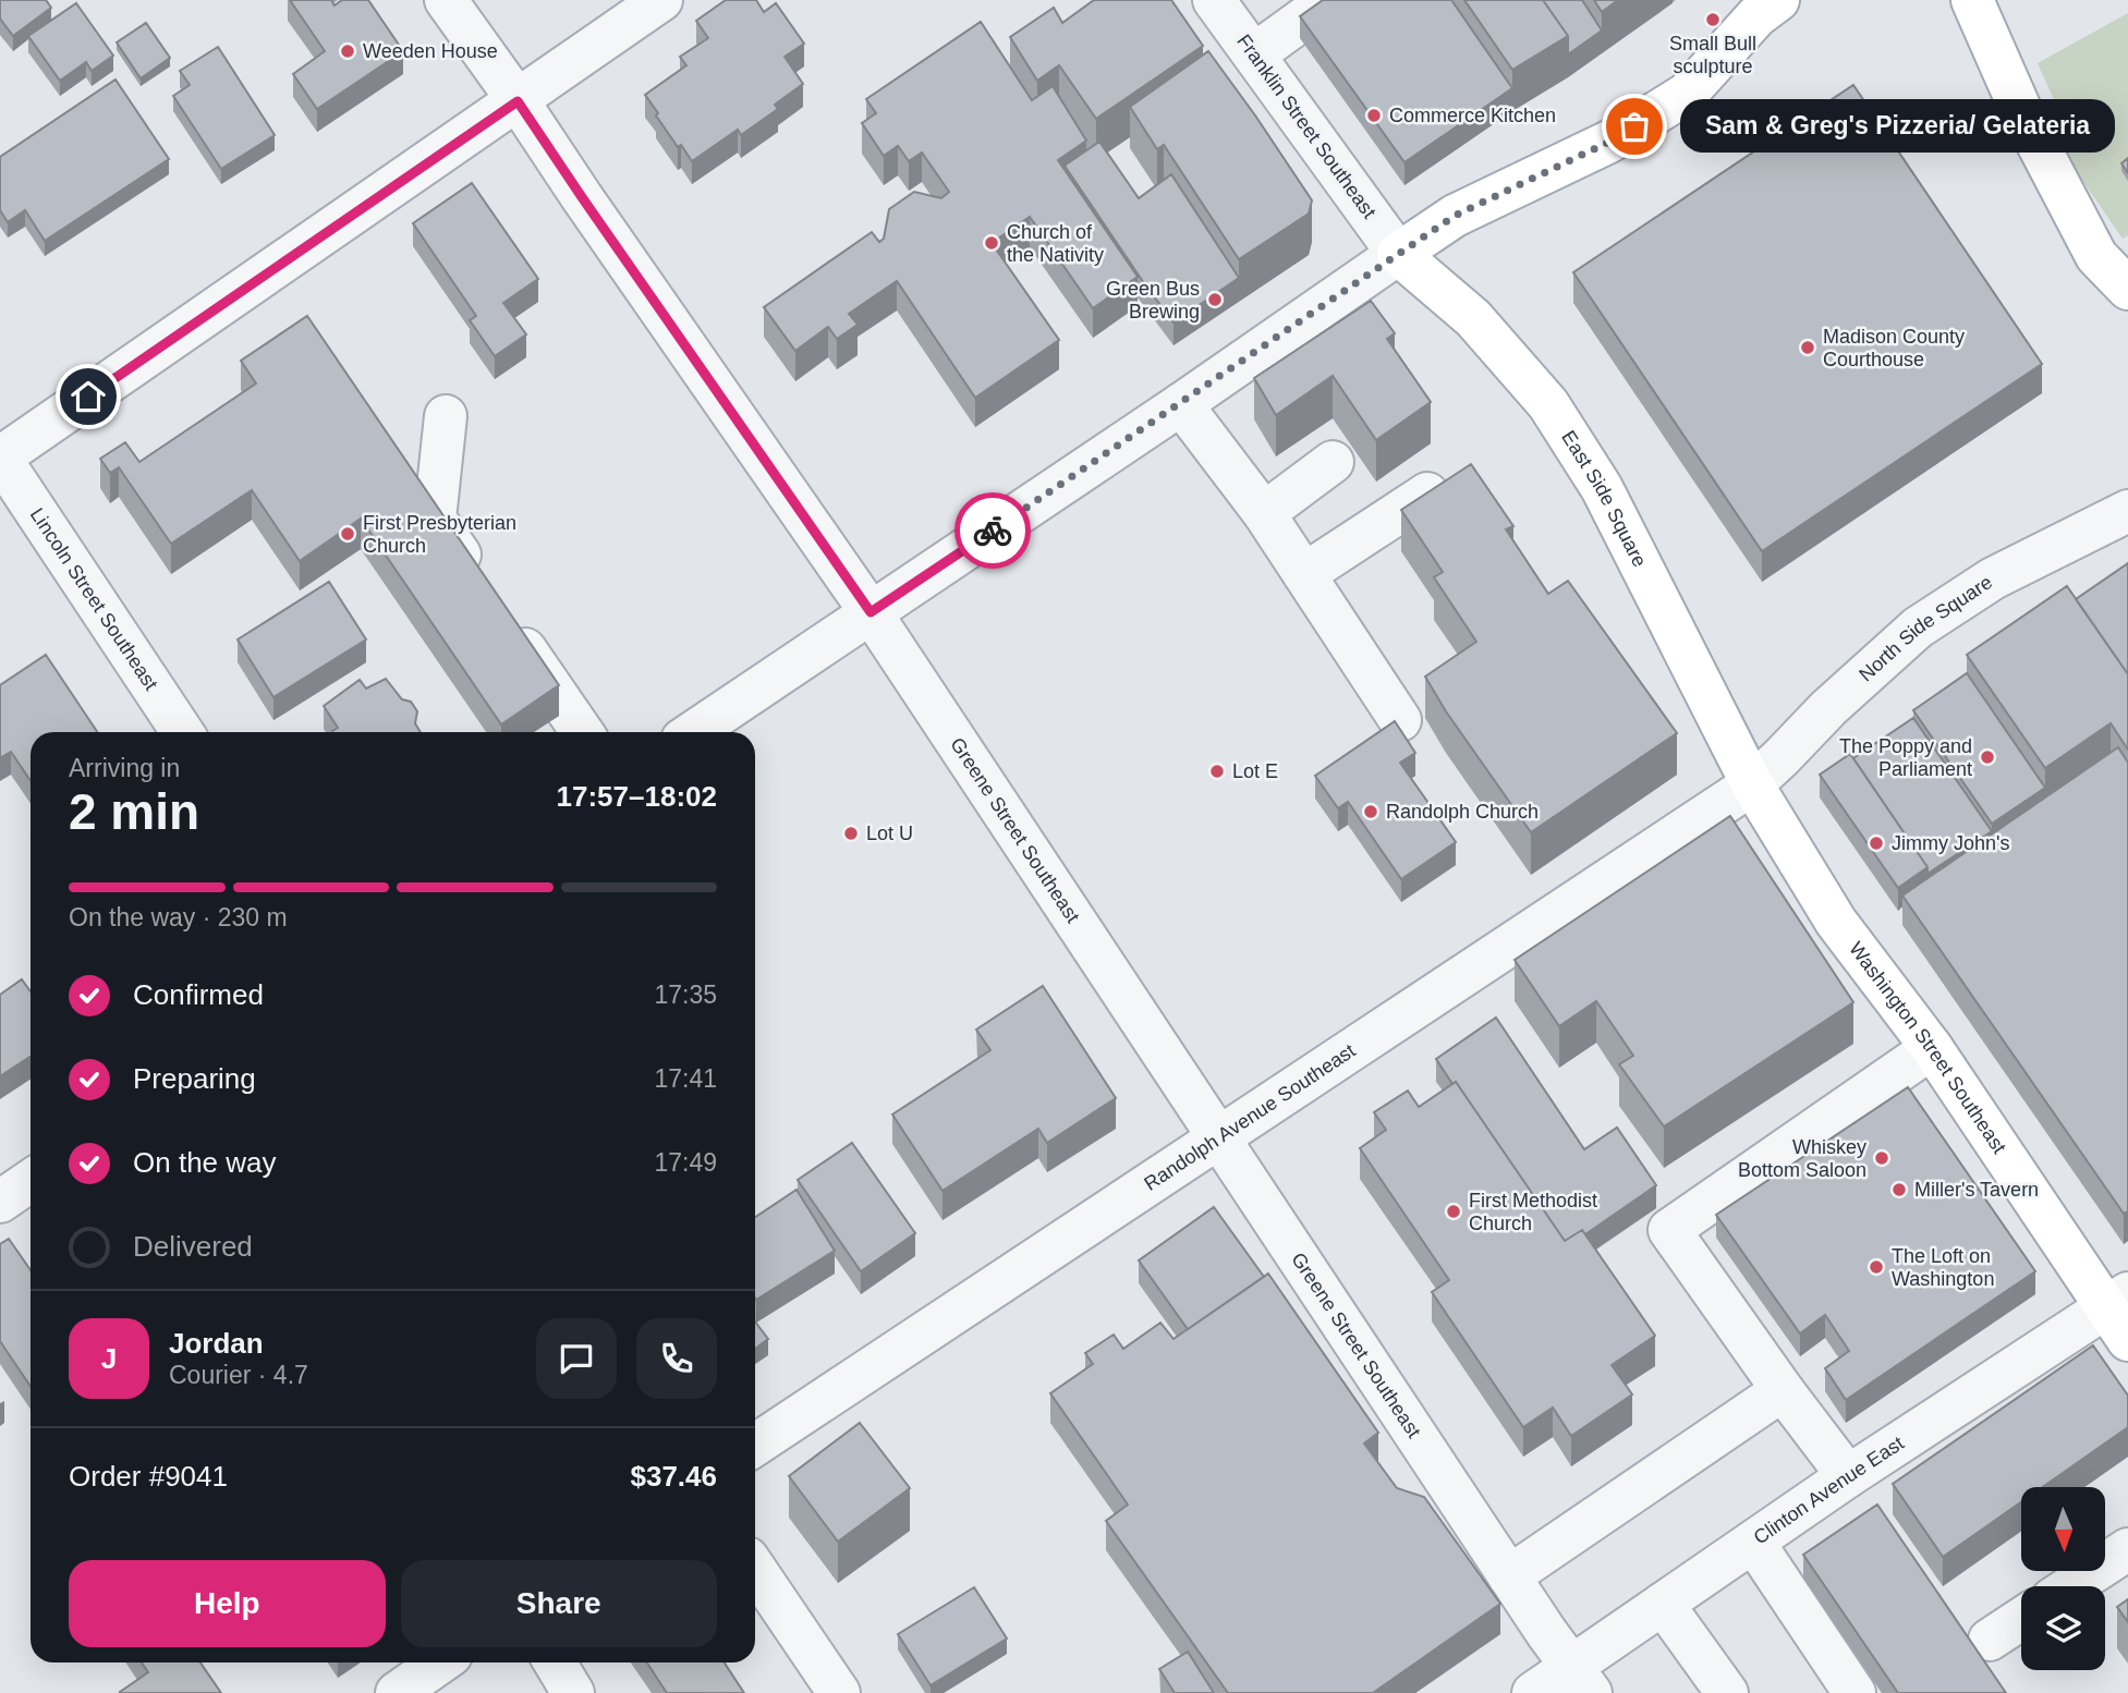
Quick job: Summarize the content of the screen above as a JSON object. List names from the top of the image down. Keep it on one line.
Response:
{"streets":{"main road":["East Side Square","Washington Street Southeast"],"street":["Franklin Street Southeast","Lincoln Street Southeast","North Side Square","Greene Street Southeast","Randolph Avenue Southeast","Clinton Avenue East"]},"crossings":[["Franklin Street Southeast","East Side Square"],["East Side Square","North Side Square"],["East Side Square","Washington Street Southeast"],["East Side Square","Randolph Avenue Southeast"],["North Side Square","Washington Street Southeast"],["North Side Square","Randolph Avenue Southeast"],["Greene Street Southeast","Randolph Avenue Southeast"],["Greene Street Southeast","Clinton Avenue East"],["Washington Street Southeast","Randolph Avenue Southeast"],["Washington Street Southeast","Clinton Avenue East"]],"places":["Small Bull sculpture","Weeden House","Commerce Kitchen","Sam & Greg's Pizzeria/ Gelateria","Church of the Nativity","Green Bus Brewing","Madison County Courthouse","First Presbyterian Church","The Poppy and Parliament","Lot E","Randolph Church","Lot U","Jimmy John's","Whiskey Bottom Saloon","Miller's Tavern","First Methodist Church","The Loft on Washington"],"north":"bottom","page":{"bubble":"Sam & Greg's Pizzeria/ Gelateria","heading":["2 min","Arriving in","17:57–18:02"],"panel":["Jordan","Courier · 4.7","Order #9041","$37.46"],"bar":"On the way · 230 m","list":[["Confirmed","17:35"],["Preparing","17:41"],["On the way","17:49"],"Delivered"],"round":"J","buttons":["Help","Share"]}}
